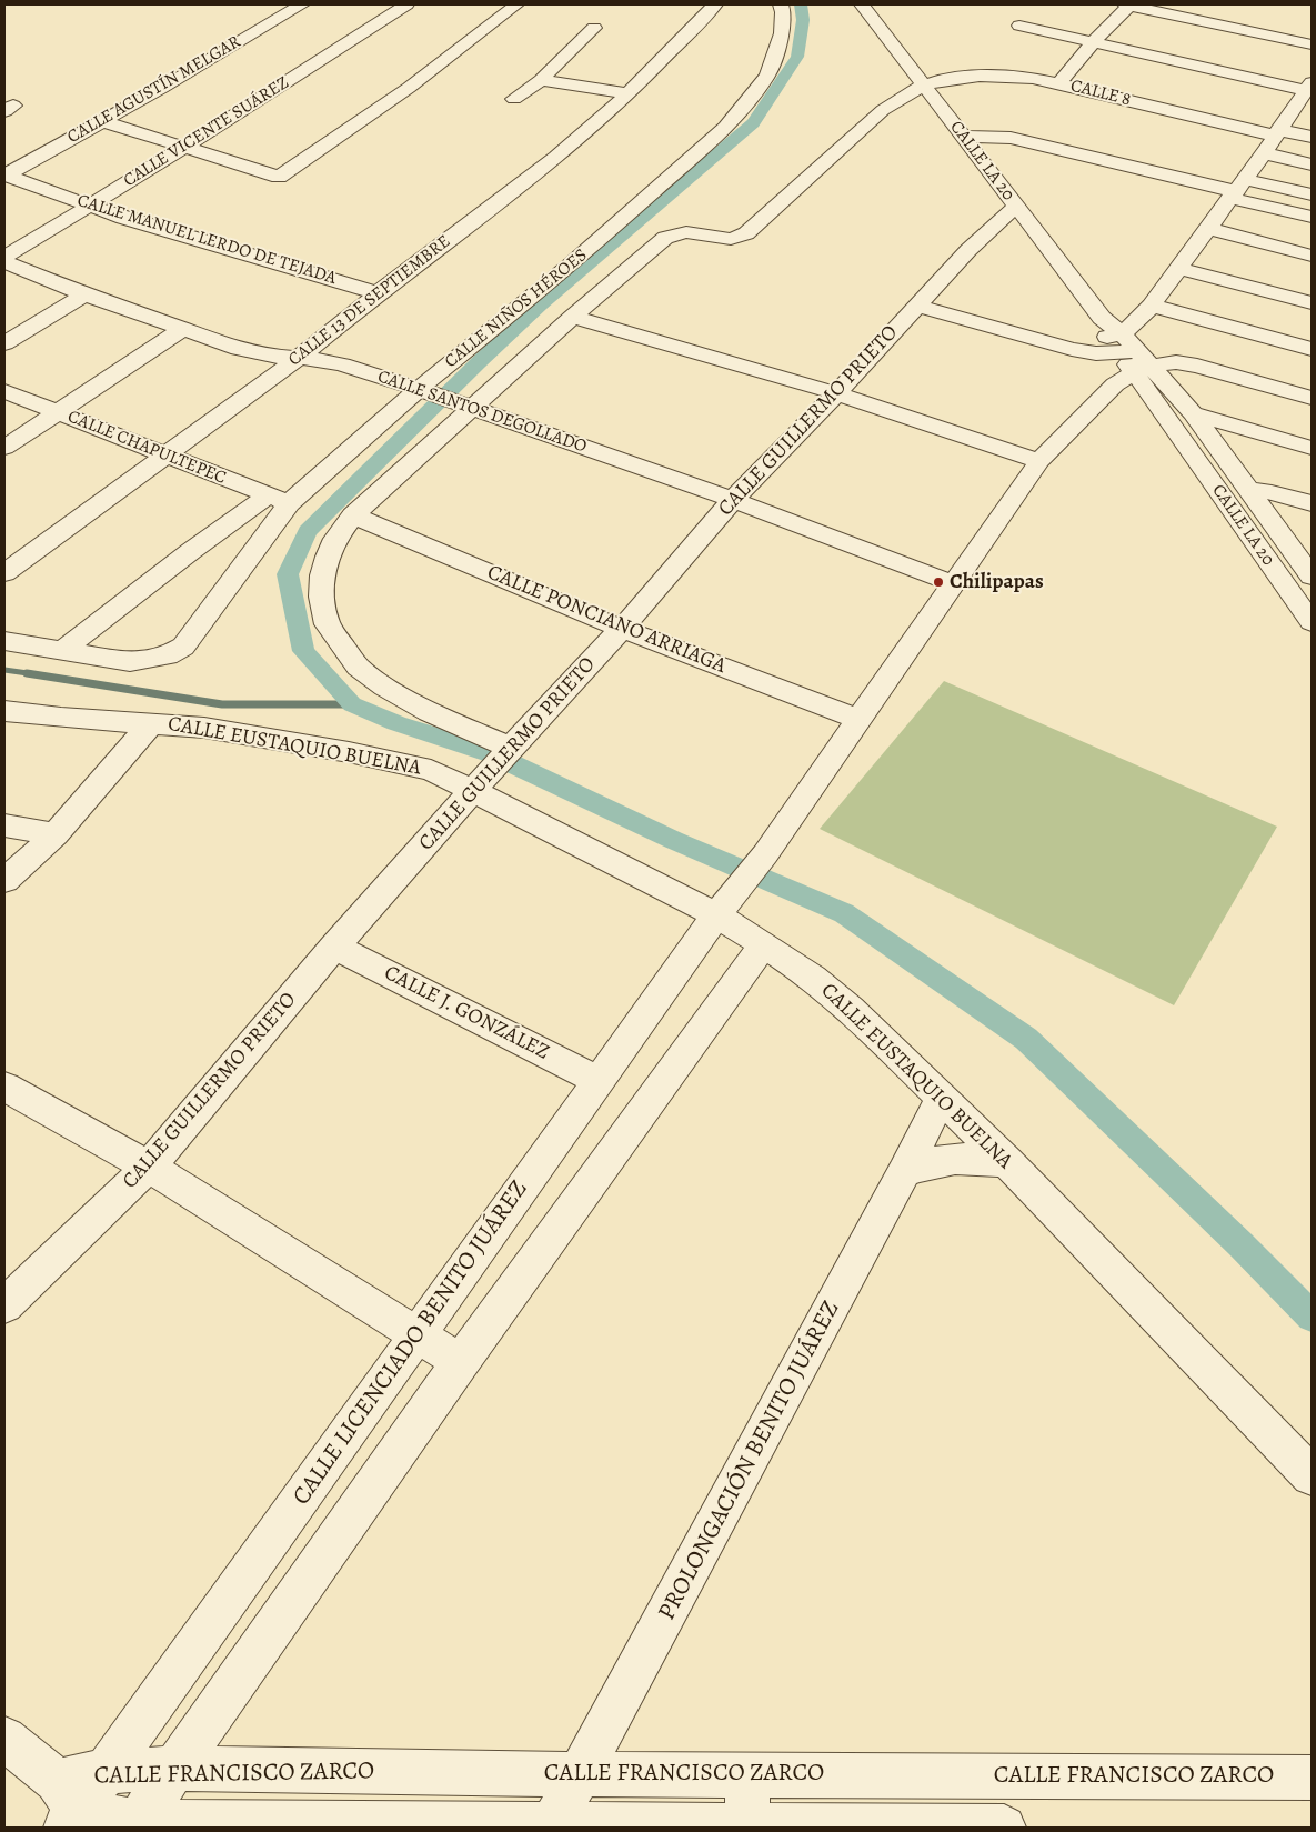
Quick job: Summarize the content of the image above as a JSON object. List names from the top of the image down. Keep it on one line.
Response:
{"streets":{"street":["CALLE AGUSTÍN MELGAR","CALLE 8","CALLE VICENTE SUÁREZ","CALLE LA 20","CALLE MANUEL LERDO DE TEJADA","CALLE 13 DE SEPTIEMBRE","CALLE NIÑOS HÉROES","CALLE SANTOS DEGOLLADO","CALLE GUILLERMO PRIETO","CALLE CHAPULTEPEC","CALLE PONCIANO ARRIAGA","CALLE EUSTAQUIO BUELNA","CALLE J. GONZÁLEZ","CALLE LICENCIADO BENITO JUÁREZ","PROLONGACIÓN BENITO JUÁREZ","CALLE FRANCISCO ZARCO"]},"crossings":[["CALLE AGUSTÍN MELGAR","CALLE MANUEL LERDO DE TEJADA"],["CALLE 8","CALLE LA 20"],["CALLE VICENTE SUÁREZ","CALLE MANUEL LERDO DE TEJADA"],["CALLE LA 20","CALLE GUILLERMO PRIETO"],["CALLE LA 20","CALLE LICENCIADO BENITO JUÁREZ"],["CALLE MANUEL LERDO DE TEJADA","CALLE 13 DE SEPTIEMBRE"],["CALLE 13 DE SEPTIEMBRE","CALLE SANTOS DEGOLLADO"],["CALLE 13 DE SEPTIEMBRE","CALLE CHAPULTEPEC"],["CALLE NIÑOS HÉROES","CALLE SANTOS DEGOLLADO"],["CALLE NIÑOS HÉROES","CALLE CHAPULTEPEC"],["CALLE SANTOS DEGOLLADO","CALLE GUILLERMO PRIETO"],["CALLE SANTOS DEGOLLADO","CALLE LICENCIADO BENITO JUÁREZ"],["CALLE GUILLERMO PRIETO","CALLE PONCIANO ARRIAGA"],["CALLE GUILLERMO PRIETO","CALLE EUSTAQUIO BUELNA"],["CALLE GUILLERMO PRIETO","CALLE J. GONZÁLEZ"],["CALLE PONCIANO ARRIAGA","CALLE LICENCIADO BENITO JUÁREZ"],["CALLE EUSTAQUIO BUELNA","CALLE LICENCIADO BENITO JUÁREZ"],["CALLE EUSTAQUIO BUELNA","PROLONGACIÓN BENITO JUÁREZ"],["CALLE J. GONZÁLEZ","CALLE LICENCIADO BENITO JUÁREZ"],["CALLE LICENCIADO BENITO JUÁREZ","CALLE FRANCISCO ZARCO"],["PROLONGACIÓN BENITO JUÁREZ","CALLE FRANCISCO ZARCO"]],"places":["Chilipapas"]}
